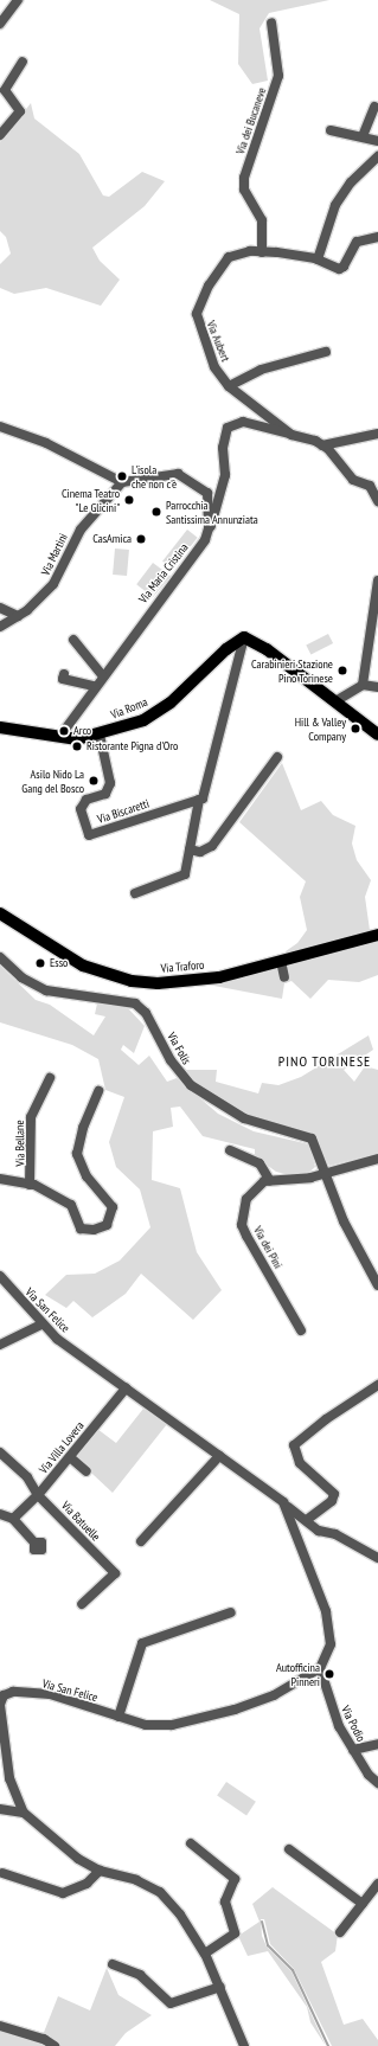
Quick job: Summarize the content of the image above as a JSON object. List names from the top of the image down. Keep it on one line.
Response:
{"streets":{"main road":["Via Roma","Via Traforo"],"street":["Via dei Bucaneve","Via Aubert","Via Martini","Via Maria Cristina","Via Biscaretti","Via Folis","Via Bellane","Via dei Pini","Via San Felice","Via Villa Lovera","Via Batuelle","Via Podio"]},"crossings":[["Via dei Bucaneve","Via Aubert"],["Via Aubert","Via Maria Cristina"],["Via Maria Cristina","Via Roma"],["Via Roma","Via Biscaretti"],["Via Folis","Via dei Pini"],["Via San Felice","Via Villa Lovera"],["Via San Felice","Via Podio"],["Via Villa Lovera","Via Batuelle"]],"districts":["PINO TORINESE"],"places":["L'isola che non c'è","Cinema Teatro \"Le Glicini\"","Parrocchia Santissima Annunziata","CasAmica","Carabinieri Stazione Pino Torinese","Hill & Valley Company","Arco","Ristorante Pigna d'Oro","Asilo Nido La Gang del Bosco","Esso","Autofficina Pinneri"]}
